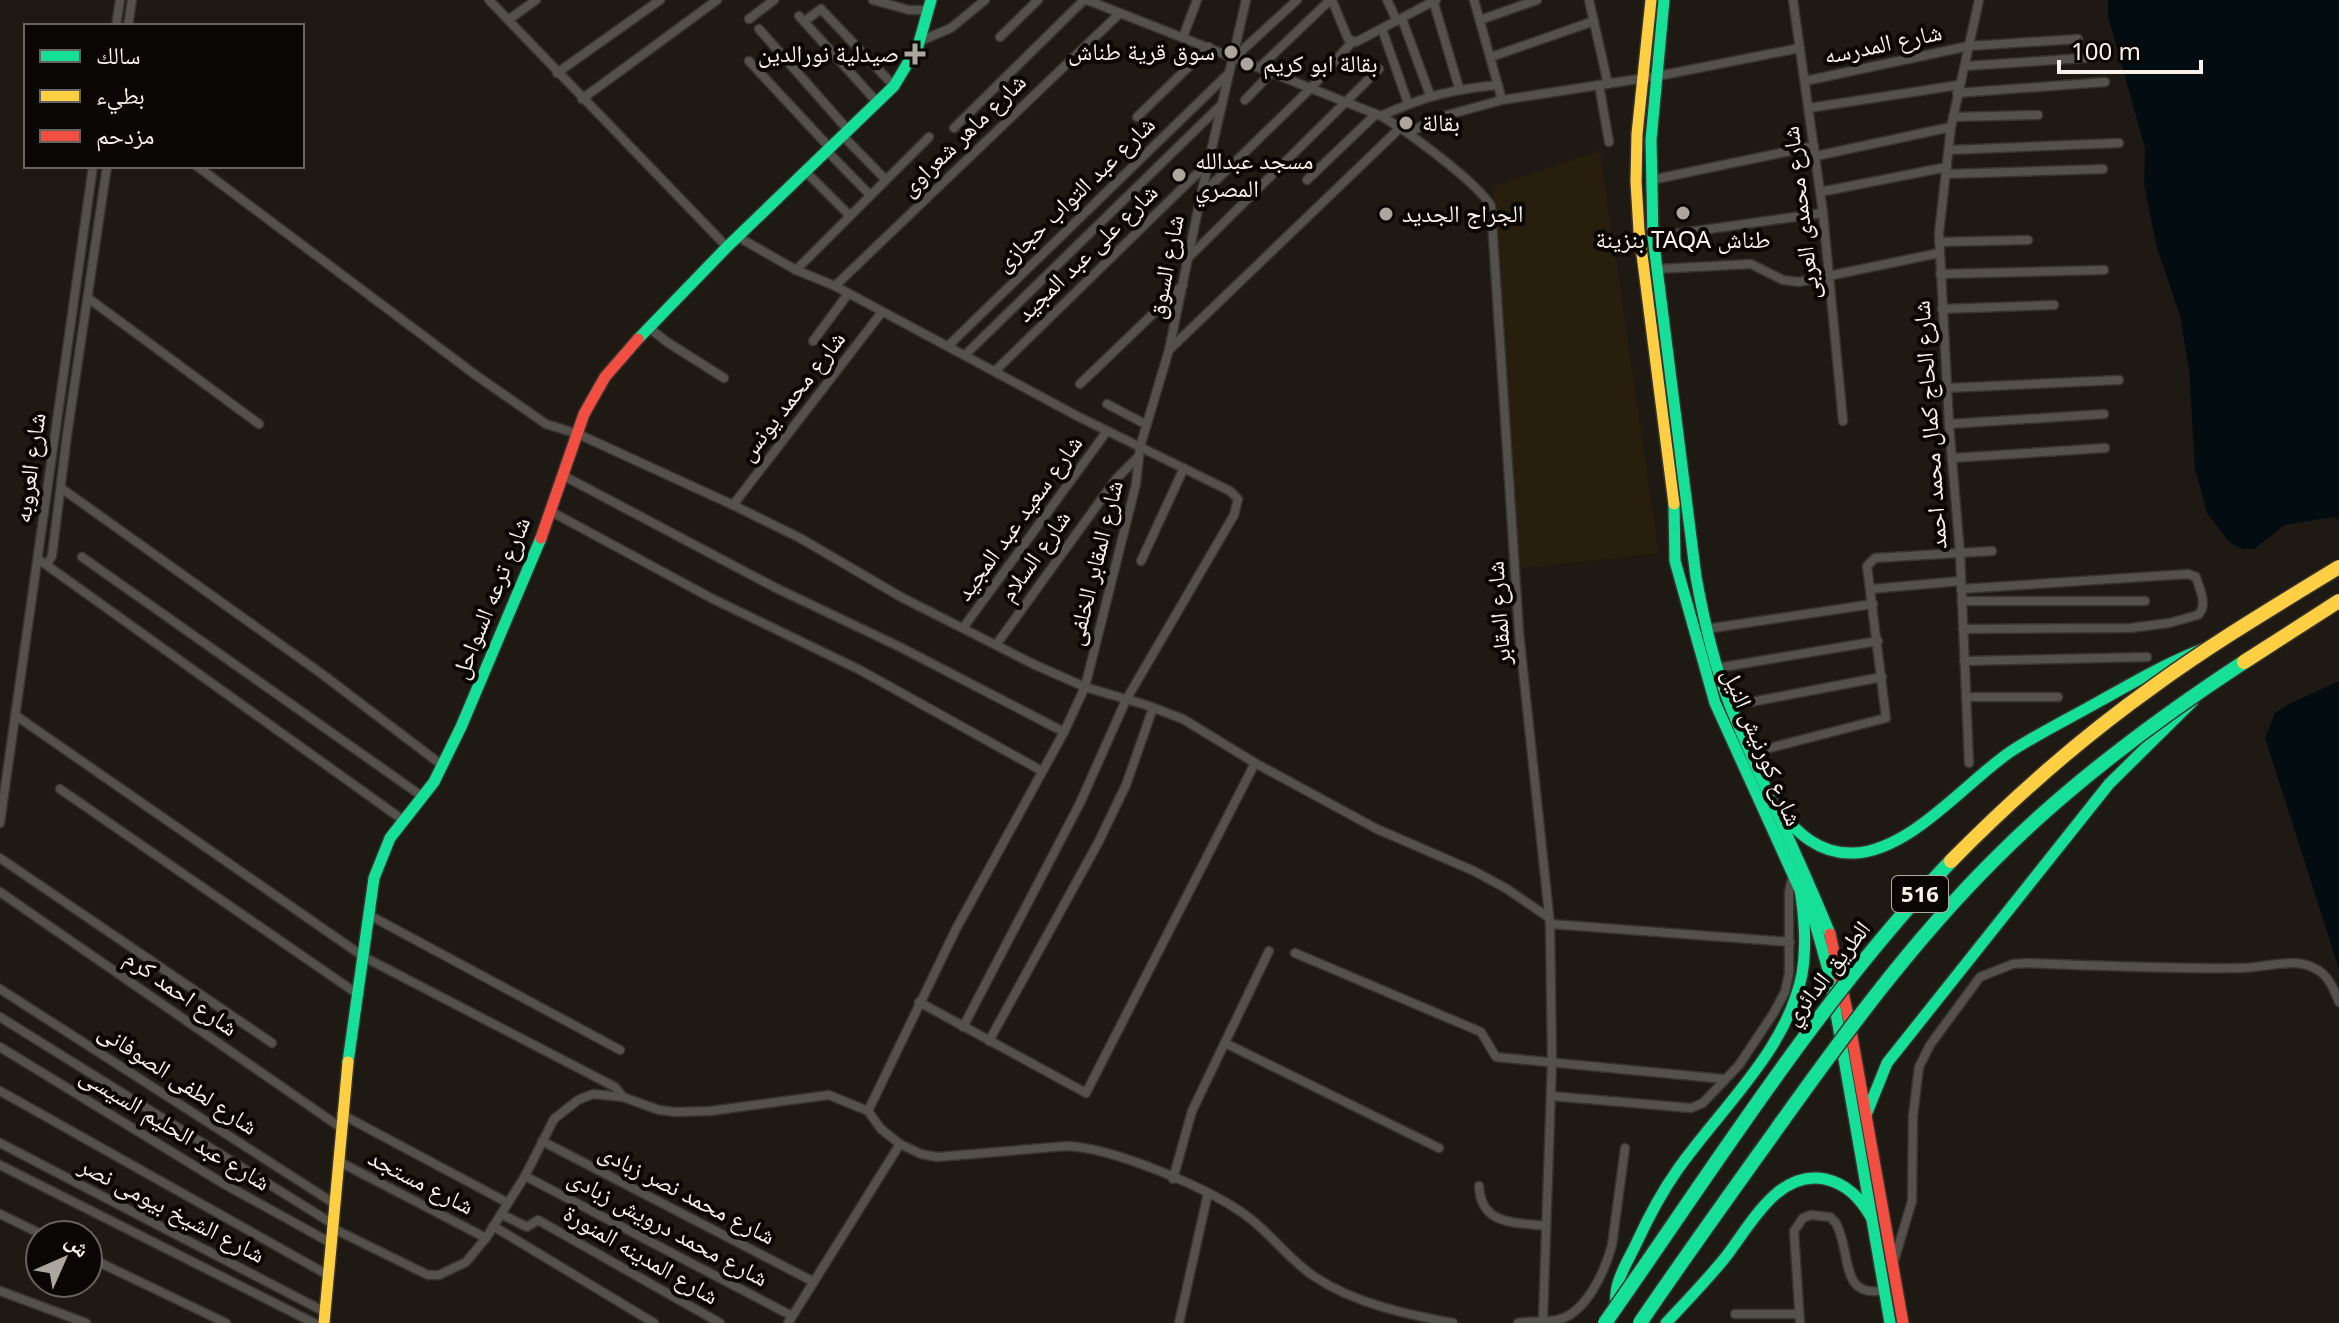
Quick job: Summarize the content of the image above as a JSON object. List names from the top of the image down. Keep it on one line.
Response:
{"streets":{"main road":["شارع ترعه السواحل","شارع كورنيش النيل","516","الطريق الدائري"],"street":["شارع المدرسه","شارع ماهر شعراوى","شارع عبد التواب حجازى","شارع محمدى العربى","شارع على عبد المجيد","شارع السوق","شارع محمد يونس","شارع الحاج كمال محمد احمد","شارع العروبه","شارع سعيد عبد المجيد","شارع السلام","شارع المقابر الخلفى","شارع المقابر","شارع احمد كرم","شارع لطفى الصوفانى","شارع عبد الحليم السيسى","شارع مستجد","شارع محمد نصر زبادى","شارع الشيخ بيومى نصر","شارع محمد درويش زبادى","شارع المدينه المنورة"]},"crossings":[["شارع المدرسه","شارع محمدى العربى"],["شارع المدرسه","شارع الحاج كمال محمد احمد"],["شارع ماهر شعراوى","شارع المقابر"],["شارع عبد التواب حجازى","شارع السوق"],["شارع على عبد المجيد","شارع السوق"],["شارع السوق","شارع السلام"],["شارع السوق","شارع المقابر الخلفى"],["شارع السوق","شارع المقابر"],["شارع السلام","شارع المقابر الخلفى"],["شارع ترعه السواحل","شارع احمد كرم"],["شارع ترعه السواحل","شارع لطفى الصوفانى"],["شارع ترعه السواحل","شارع عبد الحليم السيسى"],["شارع ترعه السواحل","شارع مستجد"],["شارع ترعه السواحل","شارع الشيخ بيومى نصر"]],"places":{"other":["سوق قرية طناش","بقالة ابو كريم","بقالة","مسجد عبدالله المصري","بنزينة TAQA طناش","الجراج الجديد"],"health":["صيدلية نورالدين"]},"legend":["سالك","بطيء","مزدحم"],"scale_bar":"100 m","north":"top right"}
